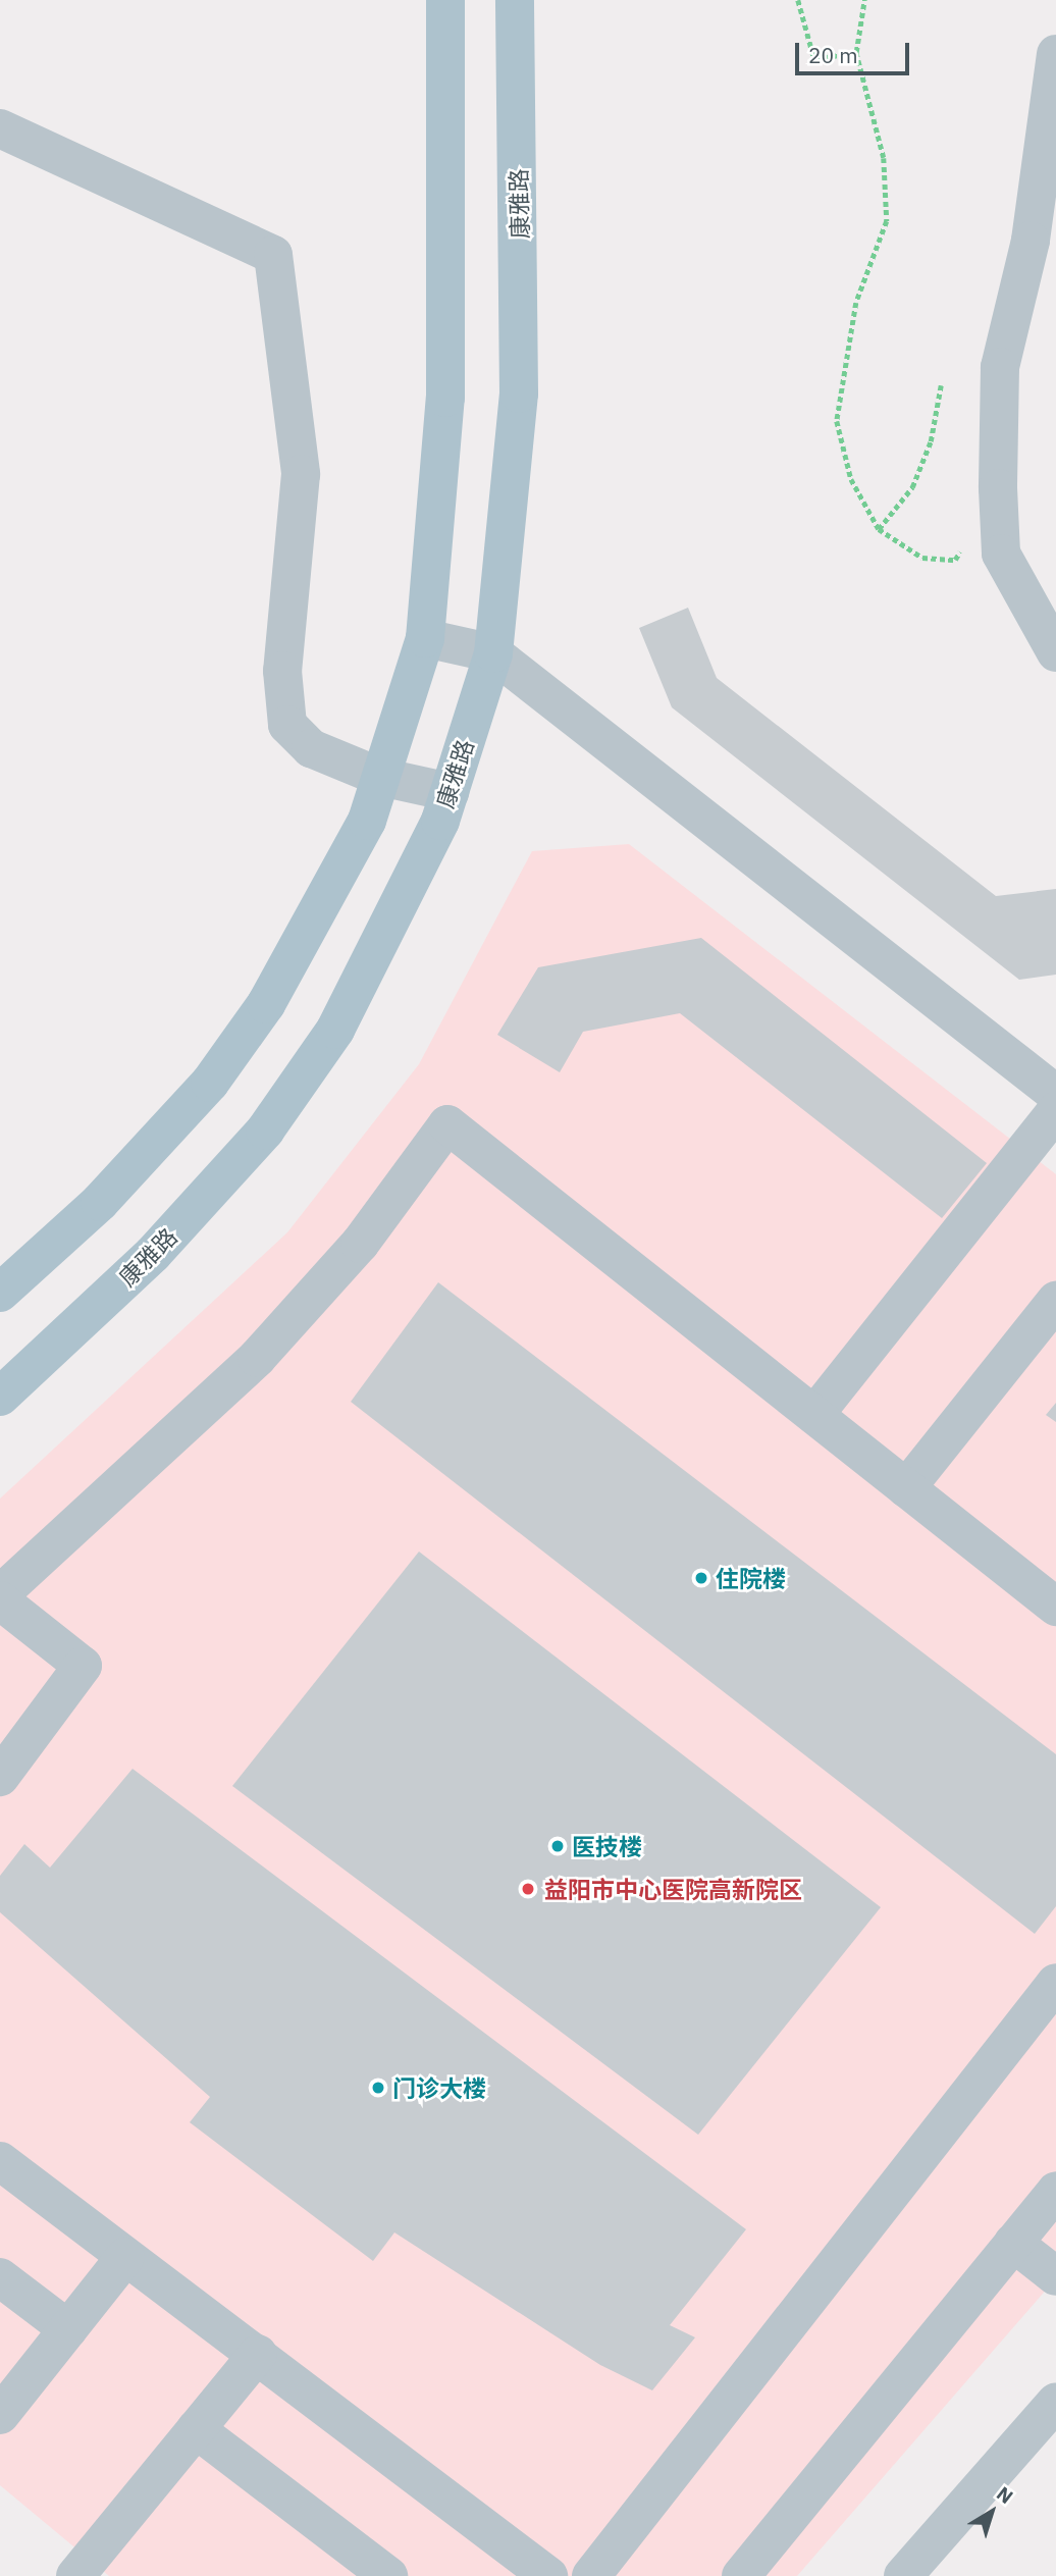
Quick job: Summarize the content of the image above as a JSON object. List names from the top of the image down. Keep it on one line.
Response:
{"streets":{"main road":["康雅路"]},"places":["住院楼","医技楼","益阳市中心医院高新院区","门诊大楼"],"scale_bar":"20 m","north":"top right"}
